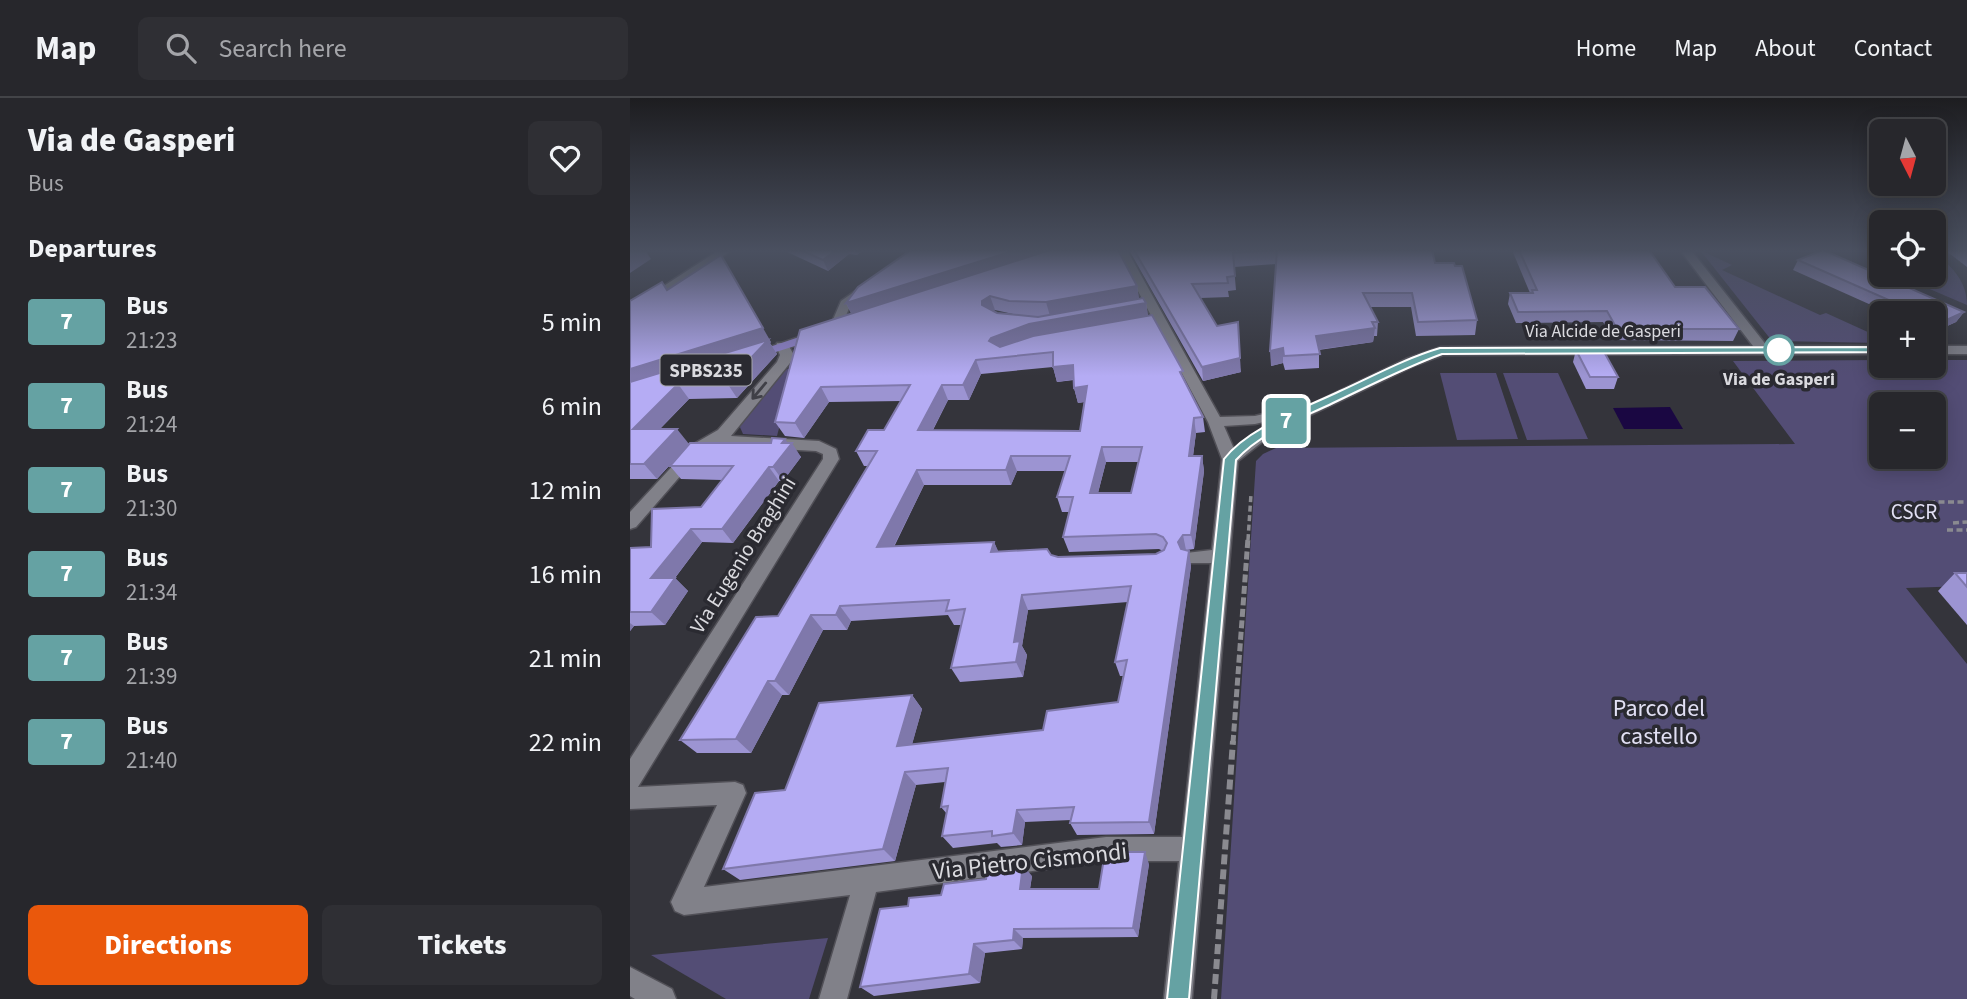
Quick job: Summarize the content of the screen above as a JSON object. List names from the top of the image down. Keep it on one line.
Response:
{"streets":{"main road":["SPBS235"],"street":["Via Alcide de Gasperi","Via Eugenio Braghini","Via Pietro Cismondi"]},"parks":["CSCR","Parco del castello"],"places":["Via de Gasperi"],"lines":["bus line 7"],"north":"bottom","page":{"header":"Map","search":"Search here","nav":["Home","Map","About","Contact"],"heading":[["Via de Gasperi","Bus"],"Departures"],"on_map":"7","map_buttons":["+","−"],"list":[{"mark":"7","name":"Bus","note":"21:23","value":"5 min"},{"mark":"7","name":"Bus","note":"21:24","value":"6 min"},{"mark":"7","name":"Bus","note":"21:30","value":"12 min"},{"mark":"7","name":"Bus","note":"21:34","value":"16 min"},{"mark":"7","name":"Bus","note":"21:39","value":"21 min"},{"mark":"7","name":"Bus","note":"21:40","value":"22 min"}],"buttons":["Directions","Tickets"]}}
